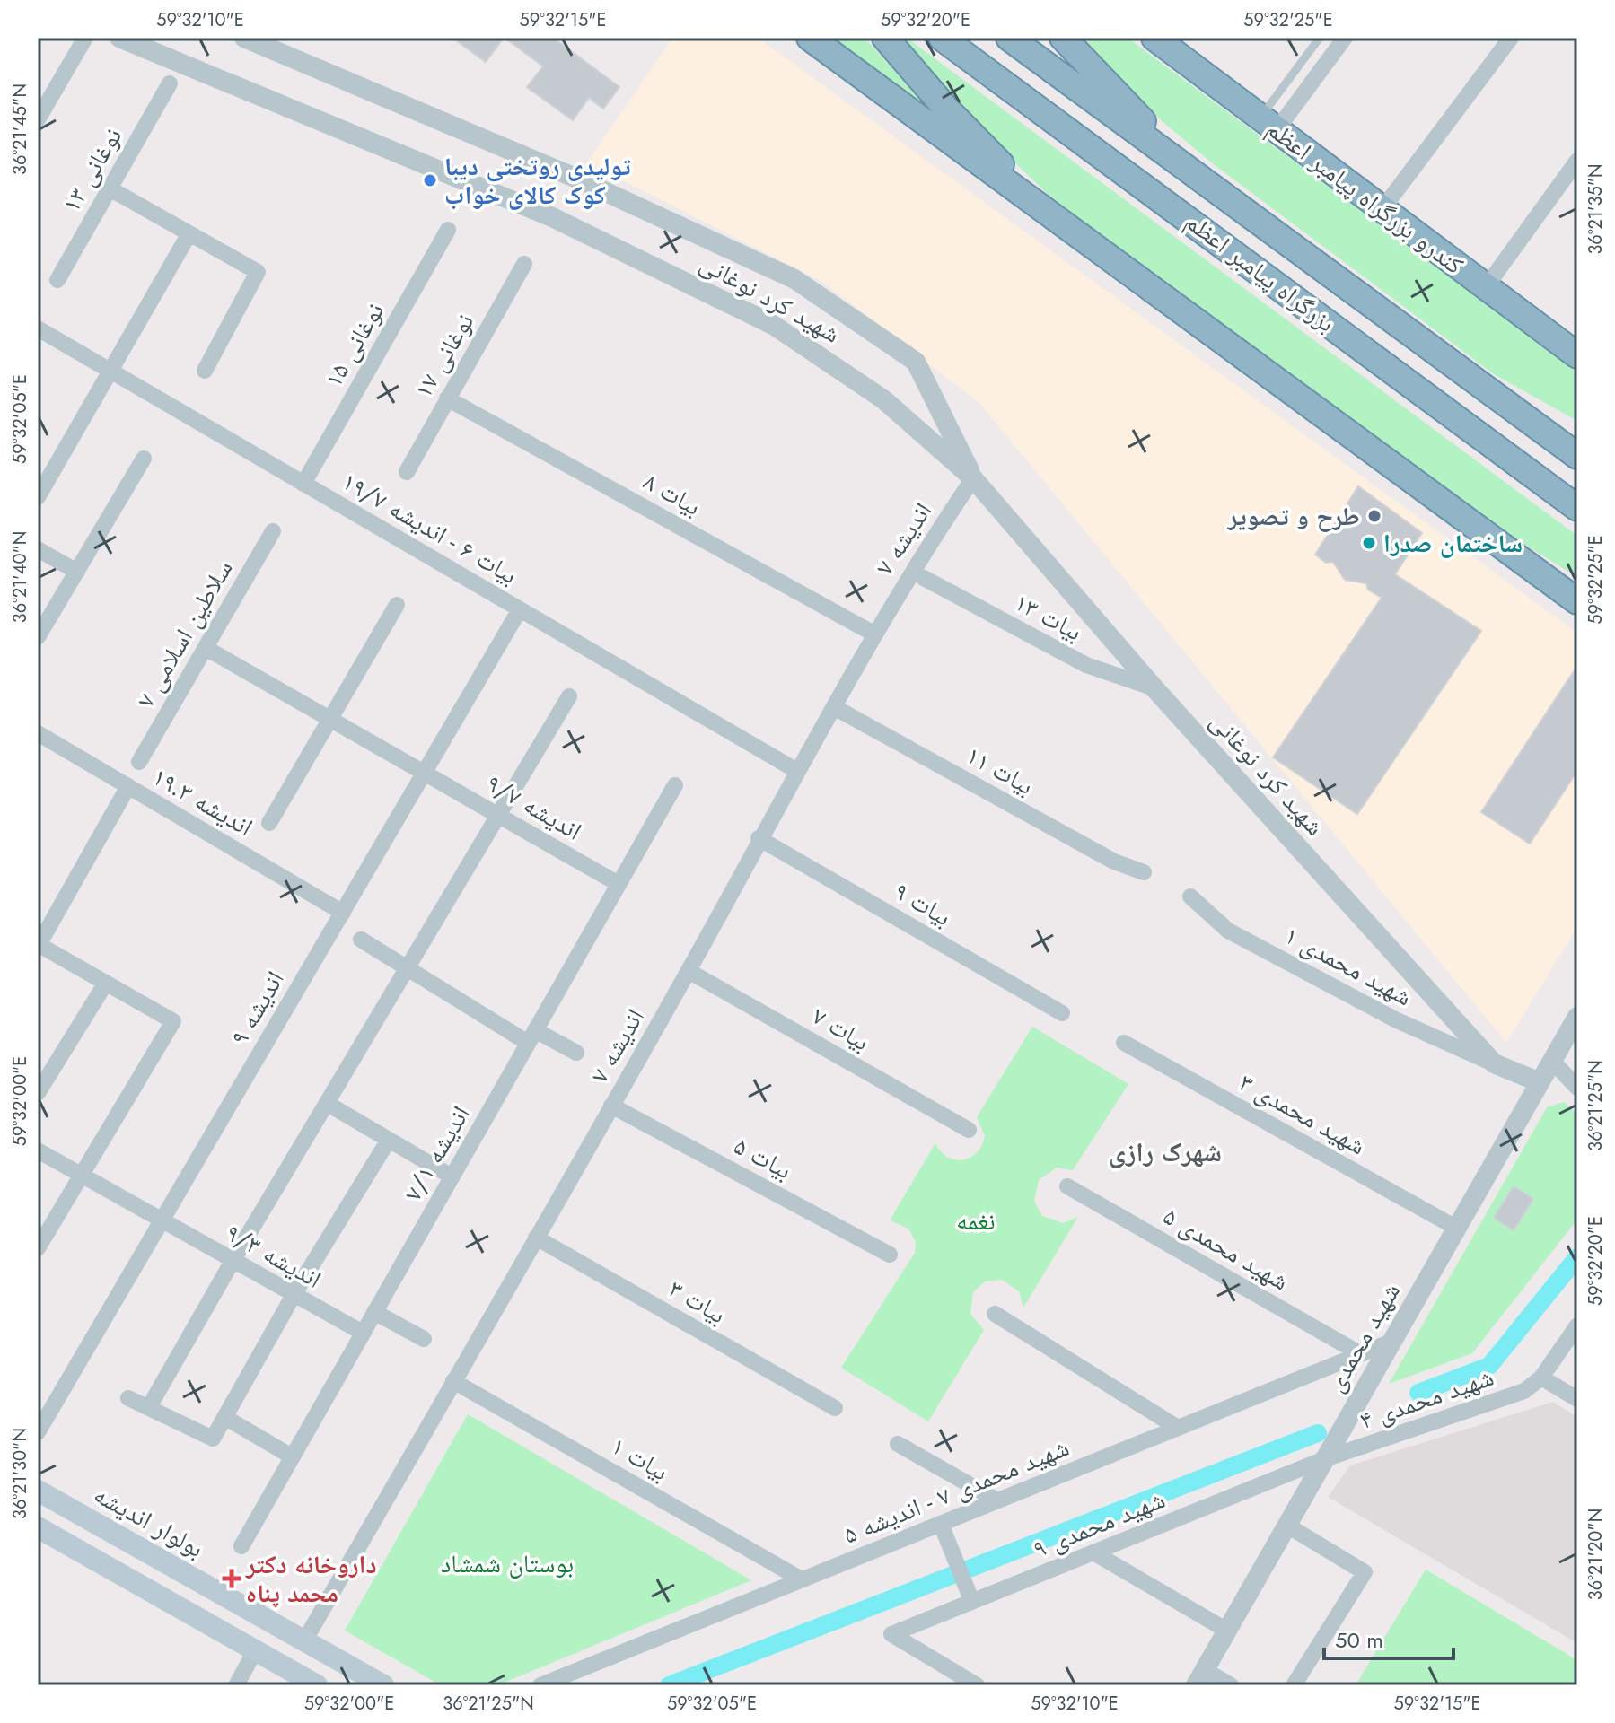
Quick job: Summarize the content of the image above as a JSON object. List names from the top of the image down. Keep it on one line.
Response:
{"streets":{"highway":["کندرو بزرگراه پیامبر اعظم","بزرگراه پیامبر اعظم"],"main road":["بولوار اندیشه"],"street":["نوغانی ۱۳","شهید کرد نوغانی","نوغانی ۱۵","نوغانی ۱۷","بیات ۸","بیات ۶ - اندیشه ۱۹/۷","اندیشه ۷","بیات ۱۳","سلاطین اسلامی ۷","بیات ۱۱","اندیشه ۱۹.۳","اندیشه ۹/۷","بیات ۹","شهید محمدی ۱","اندیشه ۹","بیات ۷","شهید محمدی ۳","اندیشه ۷/۱","بیات ۵","شهید محمدی ۵","اندیشه ۹/۳","بیات ۳","شهید محمدی","شهید محمدی ۴","بیات ۱","شهید محمدی ۷ - اندیشه ۵","شهید محمدی ۹"]},"crossings":[["شهید کرد نوغانی","اندیشه ۷"],["شهید کرد نوغانی","بیات ۱۳"],["شهید کرد نوغانی","شهید محمدی ۱"],["شهید کرد نوغانی","شهید محمدی"],["نوغانی ۱۵","بیات ۶ - اندیشه ۱۹/۷"],["نوغانی ۱۷","بیات ۸"],["بیات ۸","اندیشه ۷"],["بیات ۶ - اندیشه ۱۹/۷","اندیشه ۷"],["بیات ۶ - اندیشه ۱۹/۷","اندیشه ۹"],["اندیشه ۷","بیات ۱۱"],["اندیشه ۷","بیات ۹"],["اندیشه ۷","بیات ۷"],["اندیشه ۷","بیات ۵"],["اندیشه ۷","بیات ۳"],["اندیشه ۷","بیات ۱"],["اندیشه ۷","بولوار اندیشه"],["سلاطین اسلامی ۷","اندیشه ۹/۷"],["اندیشه ۱۹.۳","اندیشه ۹"],["اندیشه ۹/۷","اندیشه ۹"],["اندیشه ۹/۷","اندیشه ۷/۱"],["اندیشه ۹","اندیشه ۹/۳"],["شهید محمدی ۳","شهید محمدی"],["اندیشه ۷/۱","اندیشه ۹/۳"],["شهید محمدی ۵","شهید محمدی ۷ - اندیشه ۵"],["شهید محمدی","شهید محمدی ۴"],["شهید محمدی","شهید محمدی ۷ - اندیشه ۵"],["شهید محمدی","شهید محمدی ۹"],["شهید محمدی ۴","شهید محمدی ۹"],["بیات ۱","شهید محمدی ۷ - اندیشه ۵"]],"districts":["شهرک رازی"],"parks":["نغمه","بوستان شمشاد"],"places":{"other":["تولیدی روتختی دیبا کوک کالای خواب","طرح و تصویر","ساختمان صدرا"],"health":["داروخانه دکتر محمد پناه"]},"scale_bar":"50 m","coordinates":["59°32'10\"E","59°32'15\"E","59°32'20\"E","59°32'25\"E","36°21'45\"N","36°21'35\"N","59°32'05\"E","36°21'40\"N","59°32'00\"E","36°21'25\"N","36°21'30\"N","36°21'20\"N"]}
